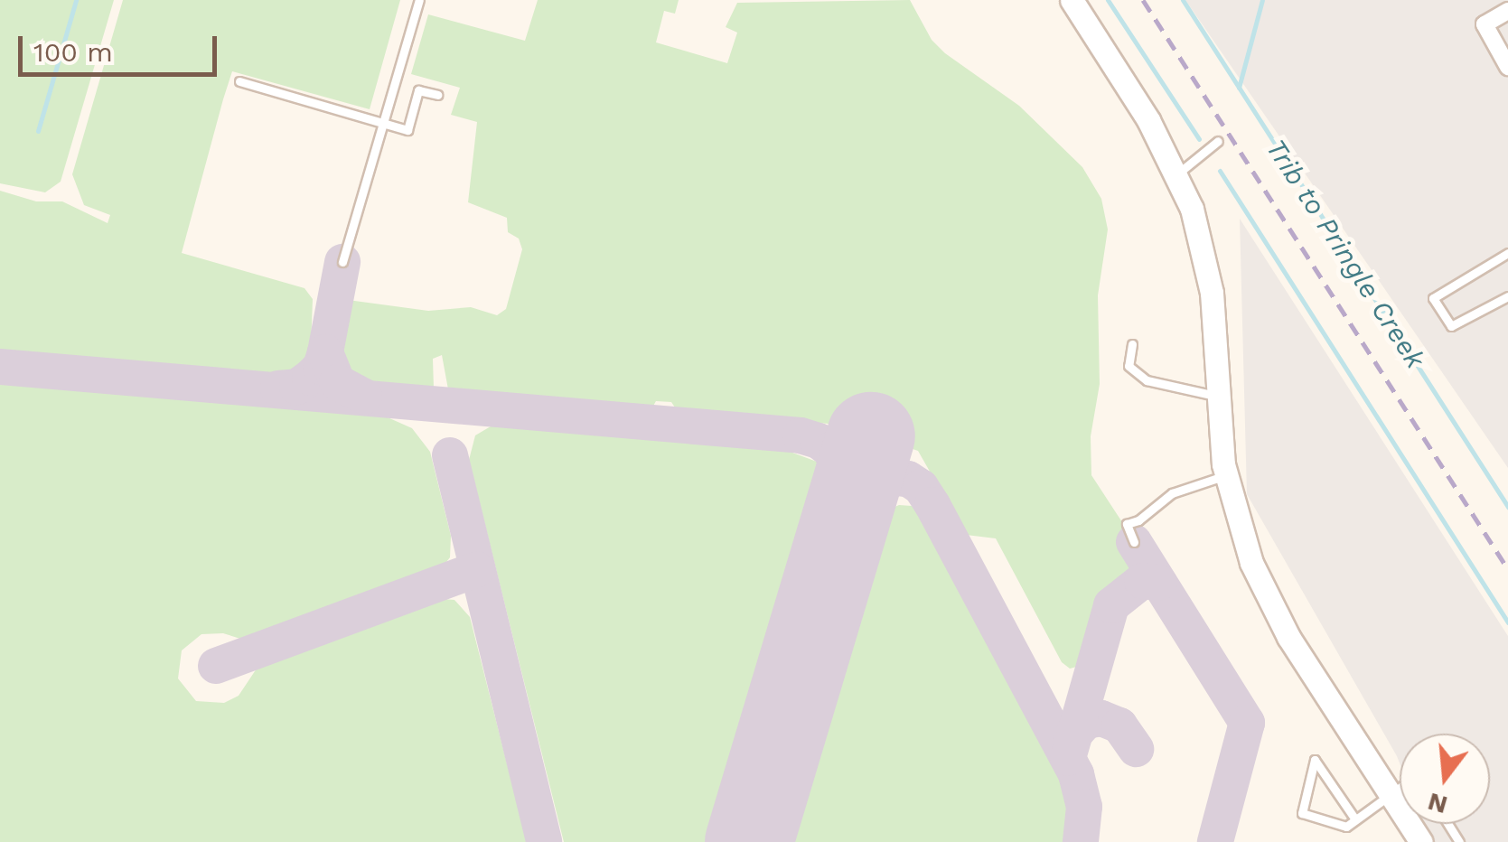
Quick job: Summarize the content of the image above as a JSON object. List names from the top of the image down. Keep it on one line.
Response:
{"water":["Trib to Pringle Creek"],"scale_bar":"100 m","north":"bottom"}
